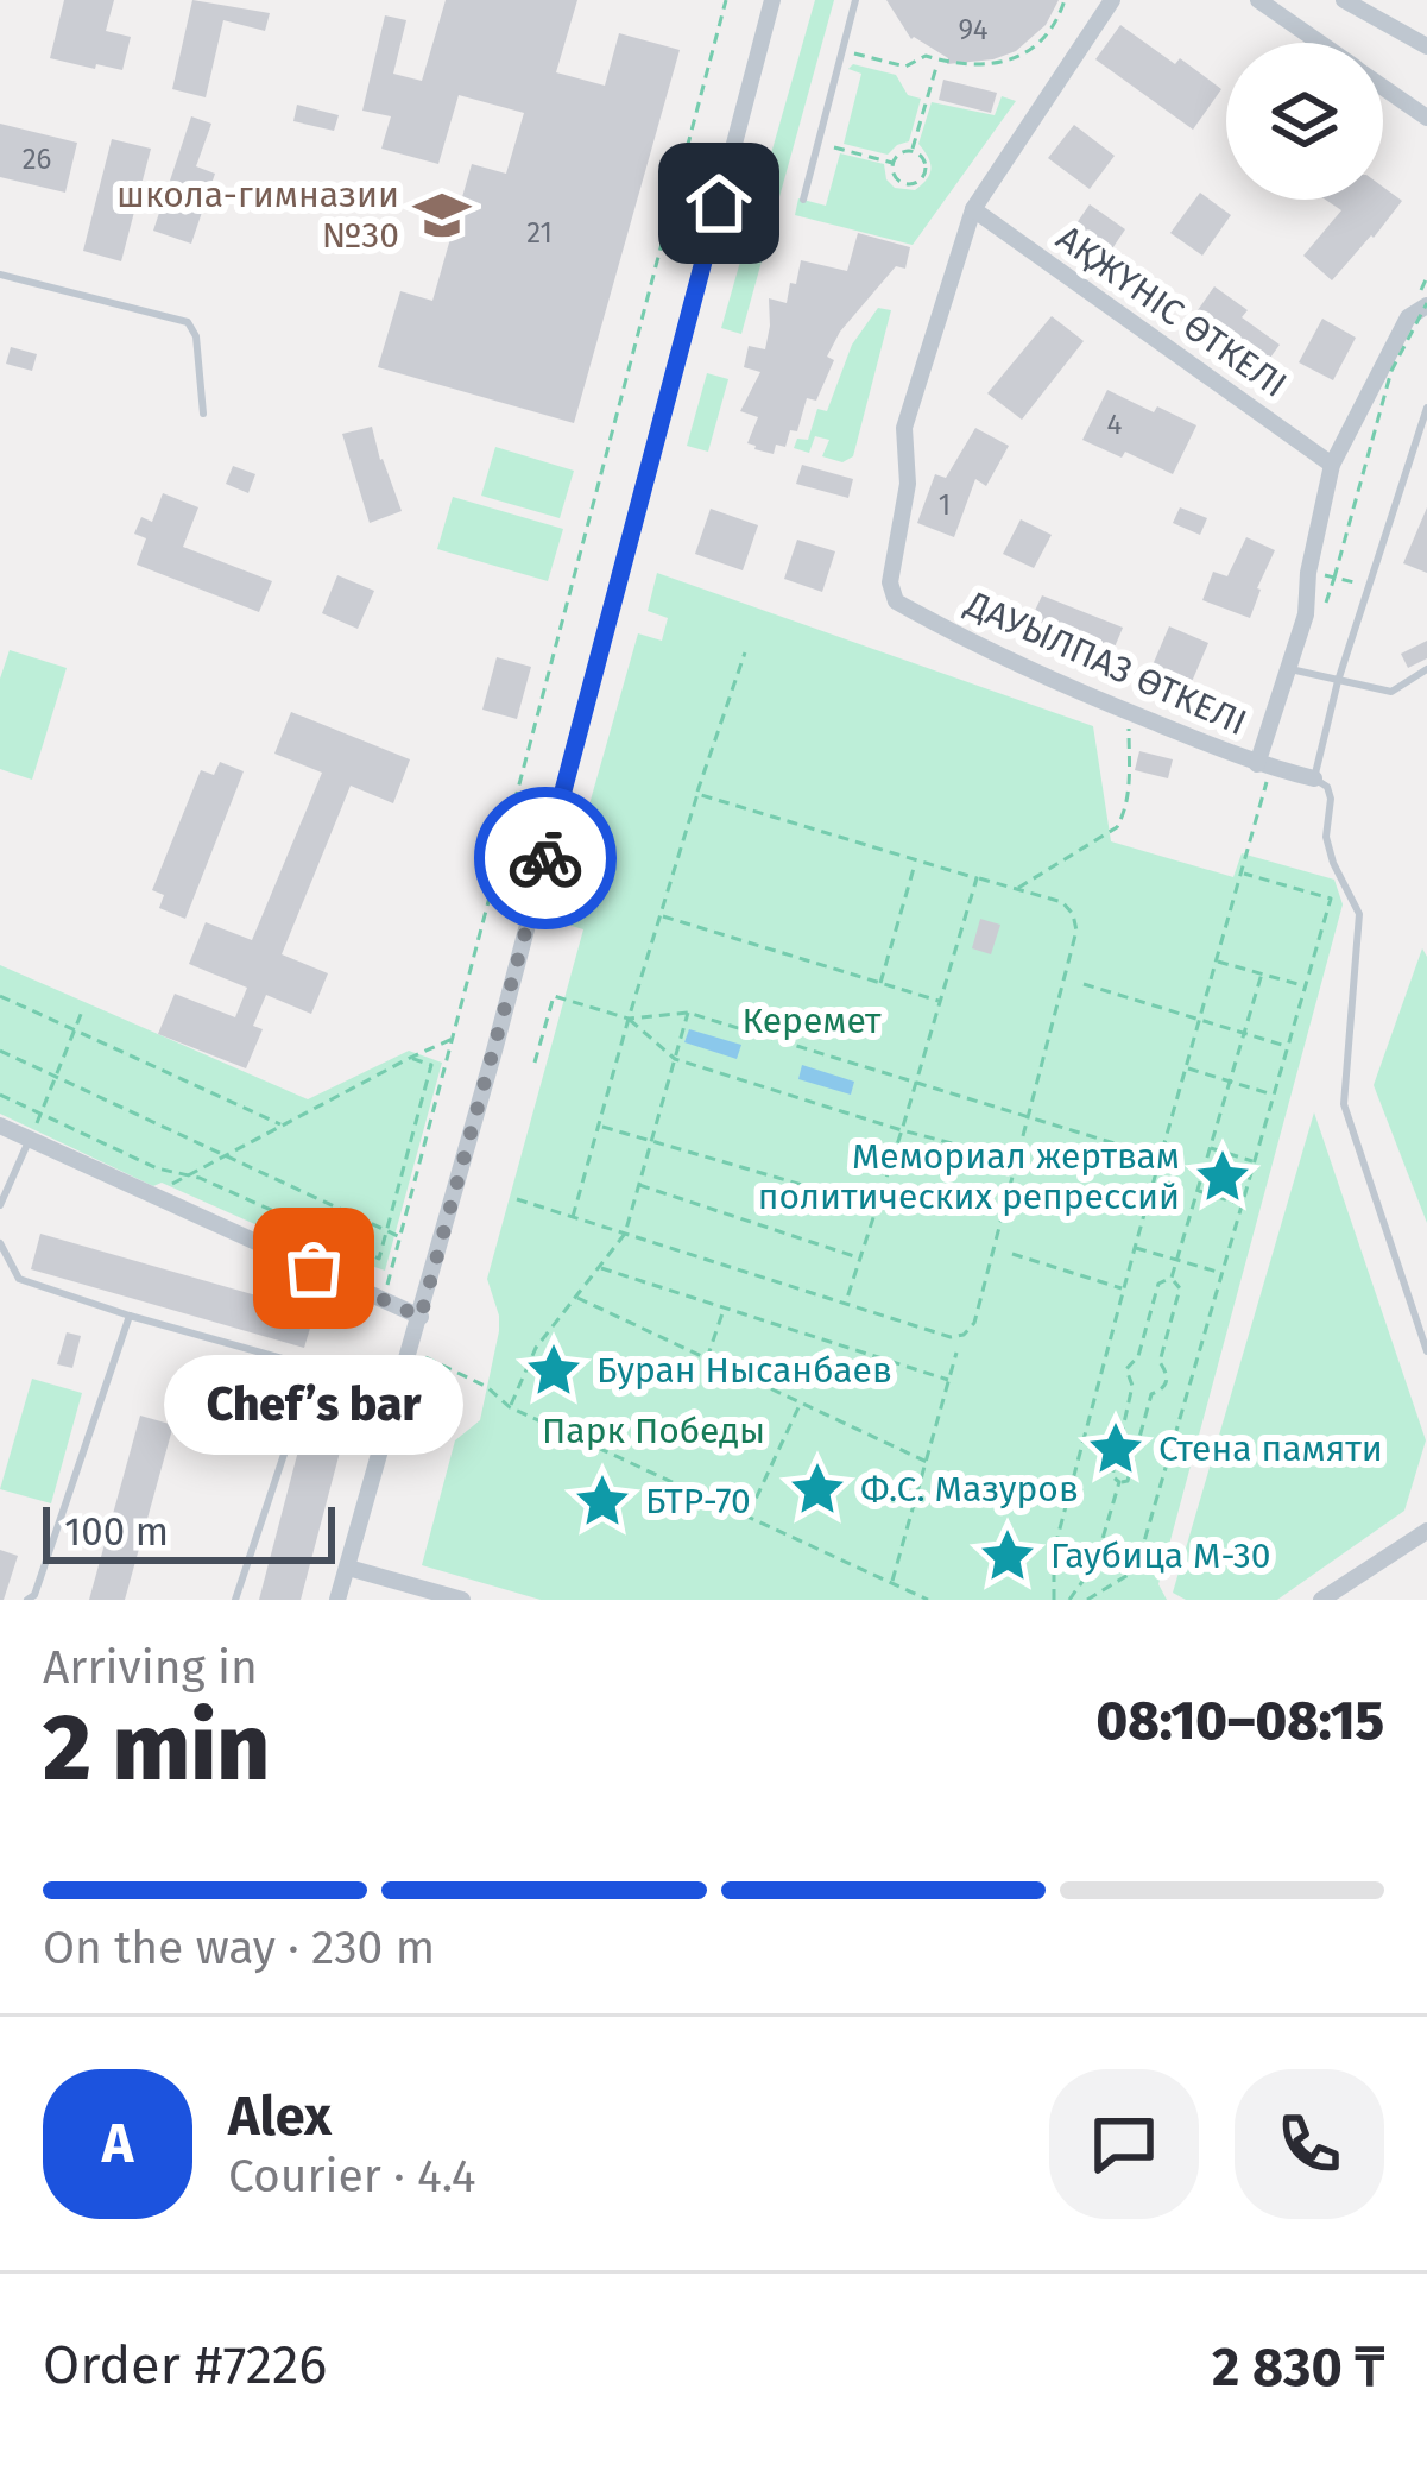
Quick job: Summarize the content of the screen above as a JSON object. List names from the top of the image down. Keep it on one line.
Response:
{"streets":{"street":["АҚЖҮНІС ӨТКЕЛІ","ДАУЫЛПАЗ ӨТКЕЛІ"]},"crossings":[["АҚЖҮНІС ӨТКЕЛІ","ДАУЫЛПАЗ ӨТКЕЛІ"]],"parks":["Керемет","Парк Победы"],"places":{"school or university":["школа-гимназии №30"],"place":["Мемориал жертвам политических репрессий","Буран Нысанбаев","Стена памяти","Ф.С. Мазуров","БТР-70","Гаубица М-30"],"other":["Chef’s bar"]},"house_numbers":["94","26","21","4","1"],"scale_bar":"100 m","page":{"bubble":"Chef’s bar","scale":"100 m","heading":["2 min","Arriving in","08:10–08:15"],"panel":["Alex","Courier · 4.4","Order #7226","2 830 ₸"],"bar":"On the way · 230 m","round":"A"}}
